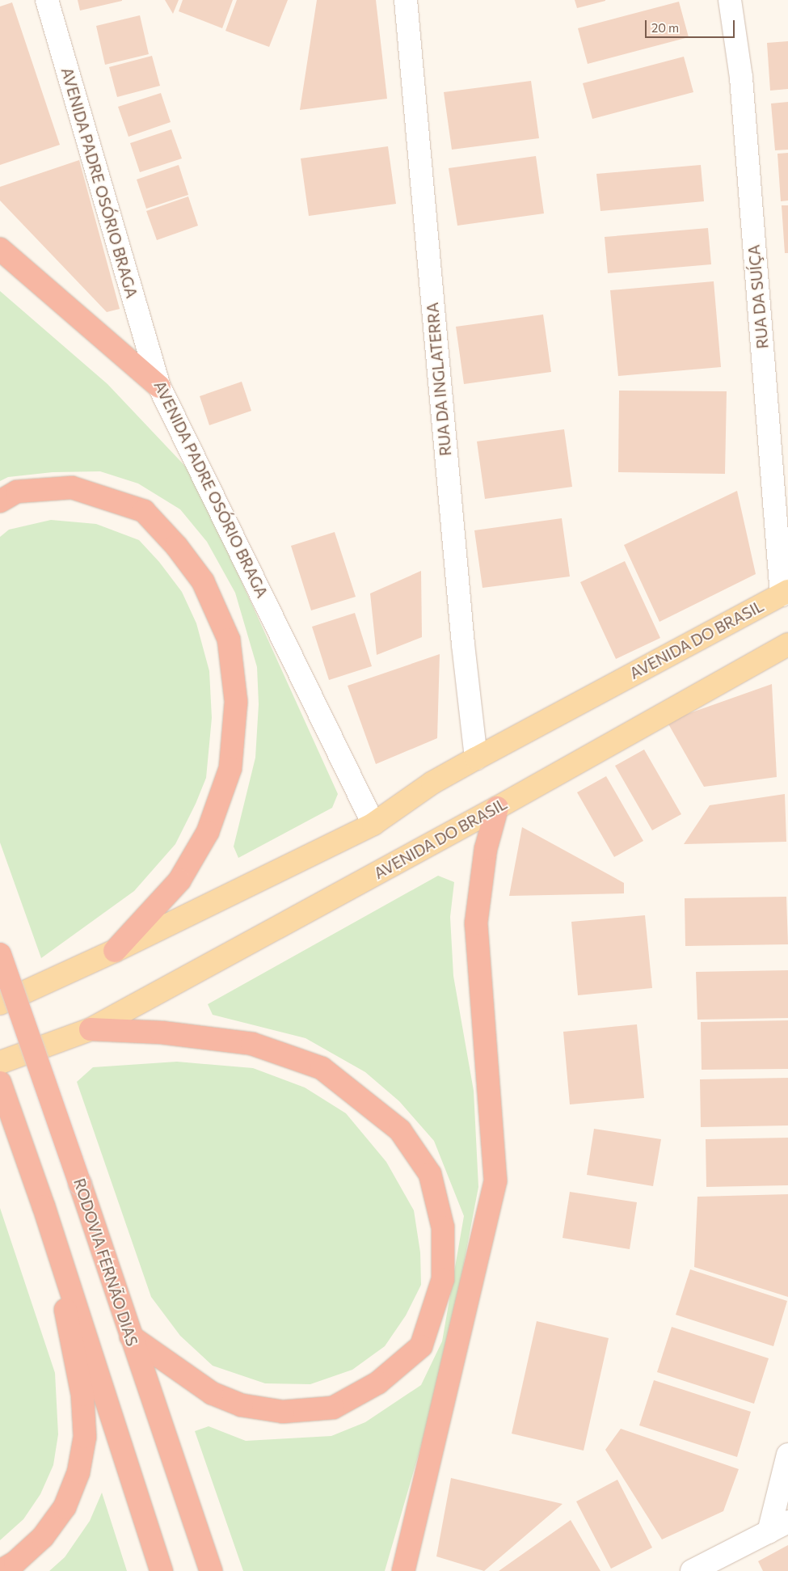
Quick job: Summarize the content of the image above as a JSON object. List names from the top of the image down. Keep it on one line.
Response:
{"streets":{"highway":["RODOVIA FERNÃO DIAS"],"main road":["AVENIDA DO BRASIL"],"street":["AVENIDA PADRE OSÓRIO BRAGA","RUA DA SUÍÇA","RUA DA INGLATERRA"]},"crossings":[["AVENIDA PADRE OSÓRIO BRAGA","AVENIDA DO BRASIL"],["RUA DA SUÍÇA","AVENIDA DO BRASIL"],["RUA DA INGLATERRA","AVENIDA DO BRASIL"]],"scale_bar":"20 m"}
